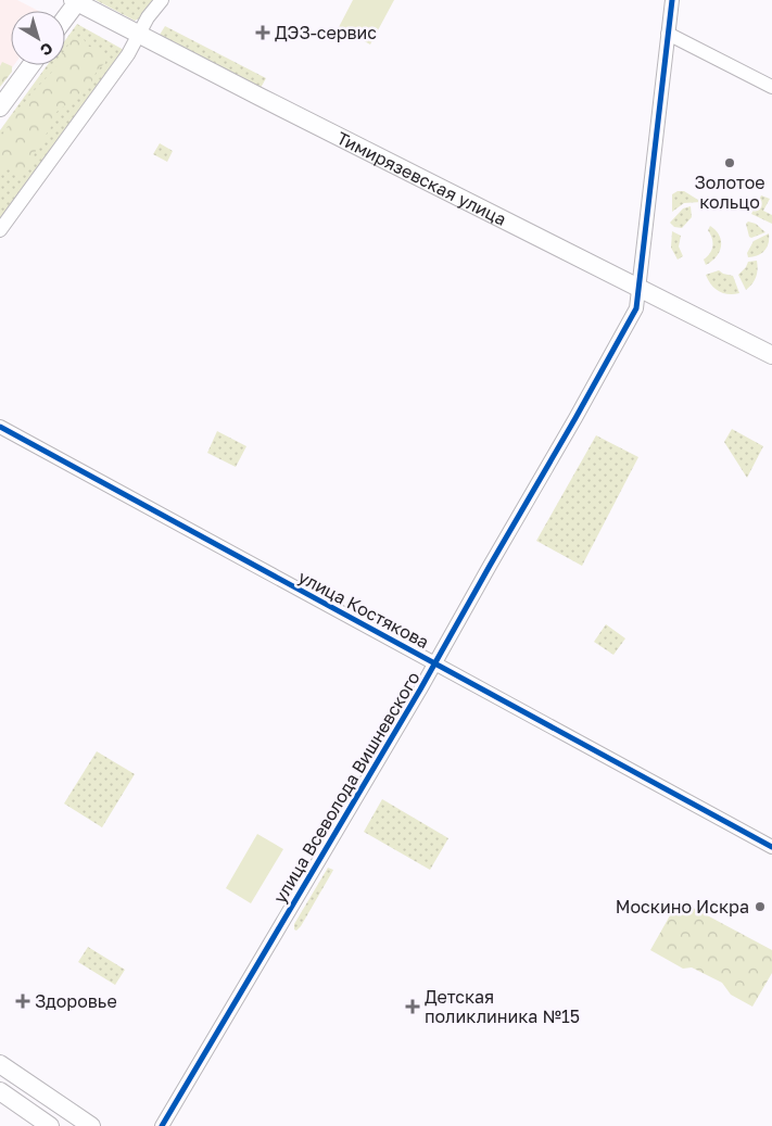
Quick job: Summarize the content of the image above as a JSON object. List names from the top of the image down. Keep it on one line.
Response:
{"streets":{"main road":["Тимирязевская улица"],"street":["улица Костякова","улица Всеволода Вишневского"]},"crossings":[["Тимирязевская улица","улица Всеволода Вишневского"],["улица Костякова","улица Всеволода Вишневского"]],"places":{"health":["ДЭЗ-сервис","Здоровье","Детская поликлиника №15"],"other":["Золотое кольцо","Москино Искра"]},"north":"bottom right"}
